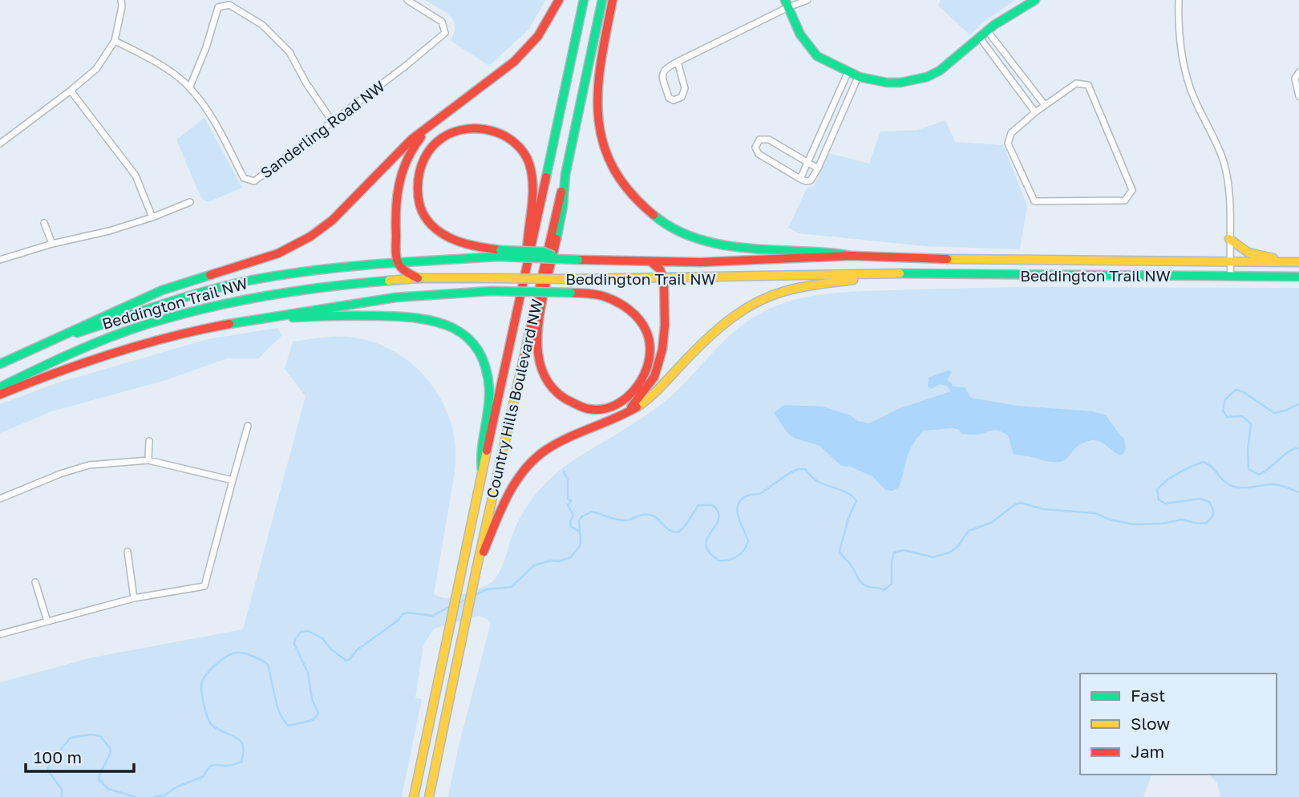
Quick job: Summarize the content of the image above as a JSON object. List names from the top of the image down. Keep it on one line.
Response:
{"streets":{"main road":["Beddington Trail NW","Country Hills Boulevard NW"],"street":["Sanderling Road NW"]},"legend":["Fast","Slow","Jam"],"scale_bar":"100 m"}
